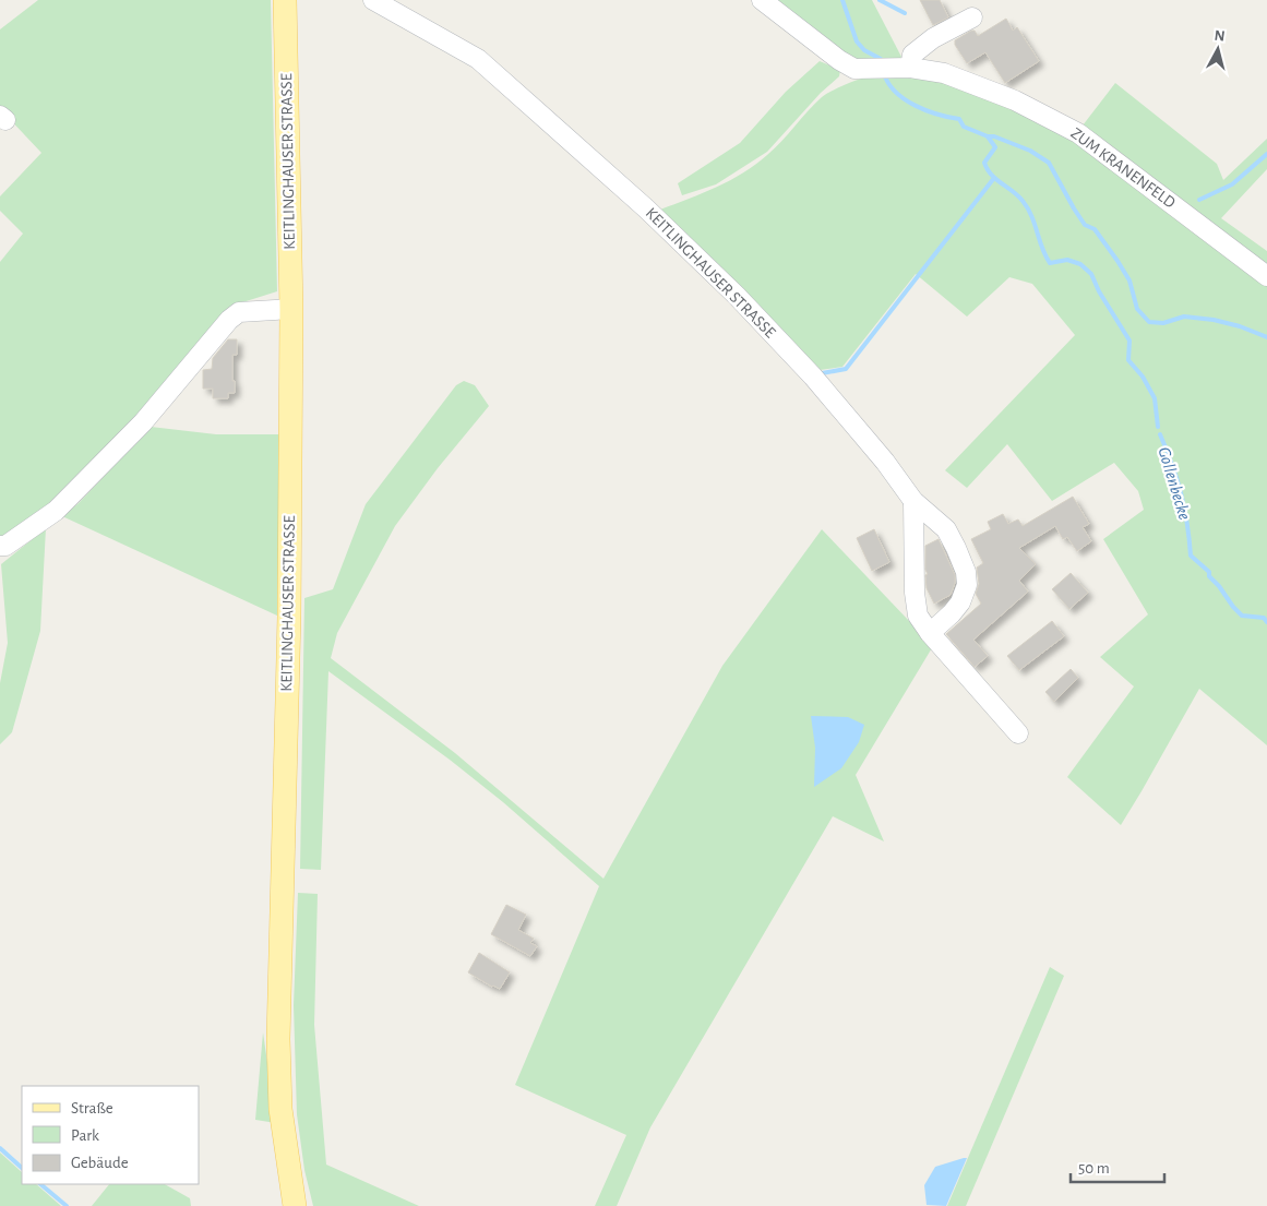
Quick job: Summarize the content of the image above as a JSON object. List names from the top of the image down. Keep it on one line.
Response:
{"streets":{"main road":["KEITLINGHAUSER STRASSE"],"street":["ZUM KRANENFELD"]},"water":["Gollenbecke"],"legend":["Straße","Park","Gebäude"],"scale_bar":"50 m","north":"top"}
